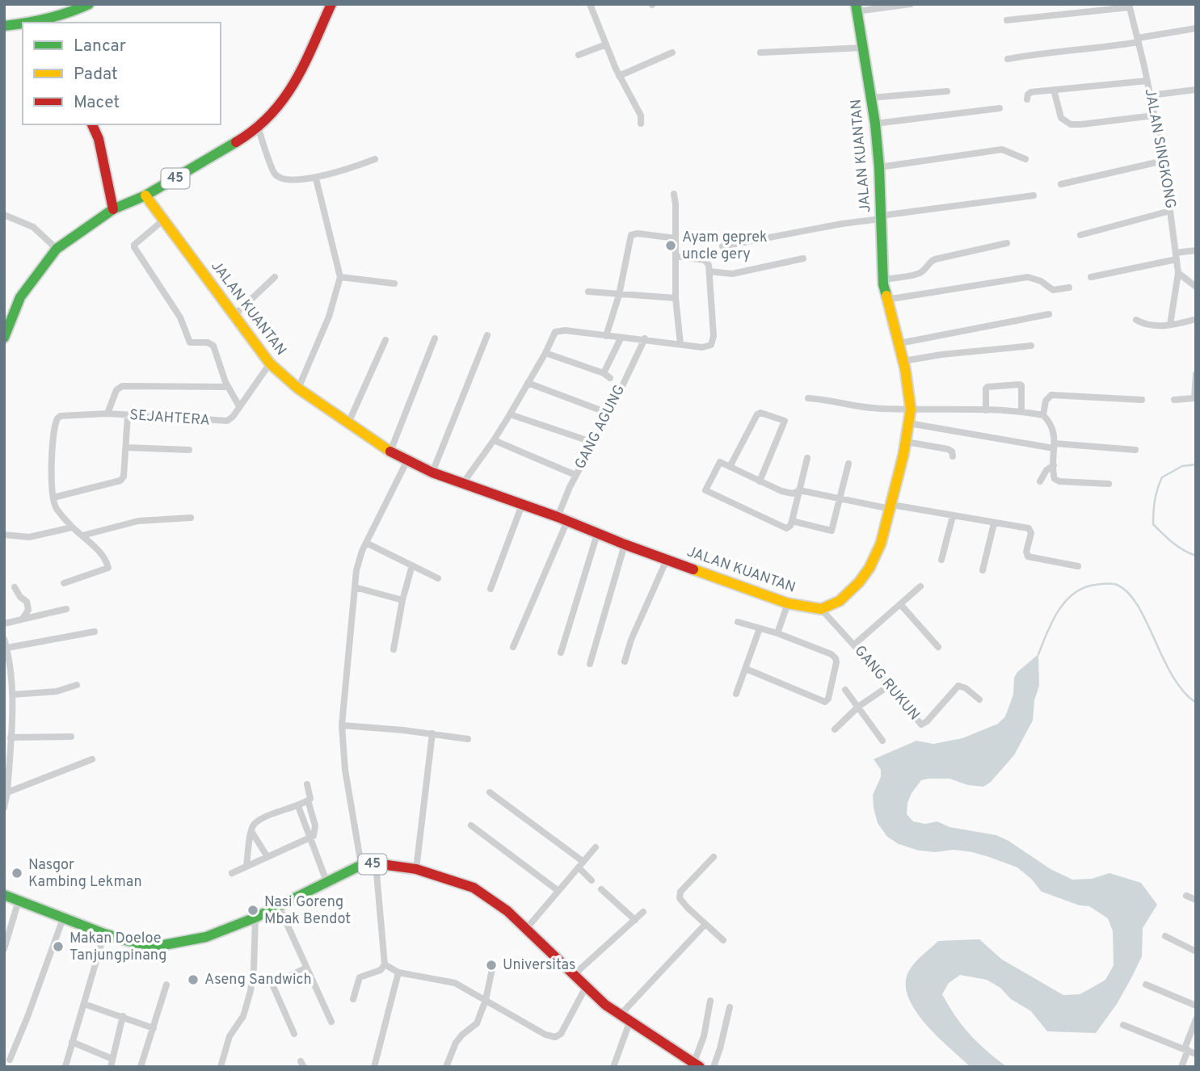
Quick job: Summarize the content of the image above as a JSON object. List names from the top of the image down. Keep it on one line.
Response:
{"streets":{"main road":["JALAN KUANTAN","45"],"street":["JALAN SINGKONG","SEJAHTERA","GANG AGUNG","GANG RUKUN"]},"crossings":[["JALAN KUANTAN","45"],["JALAN KUANTAN","SEJAHTERA"],["JALAN KUANTAN","GANG AGUNG"],["JALAN KUANTAN","GANG RUKUN"]],"places":["Ayam geprek uncle gery","Nasgor Kambing Lekman","Nasi Goreng Mbak Bendot","Makan Doeloe Tanjungpinang","Universitas","Aseng Sandwich"],"legend":["Lancar","Padat","Macet"]}
